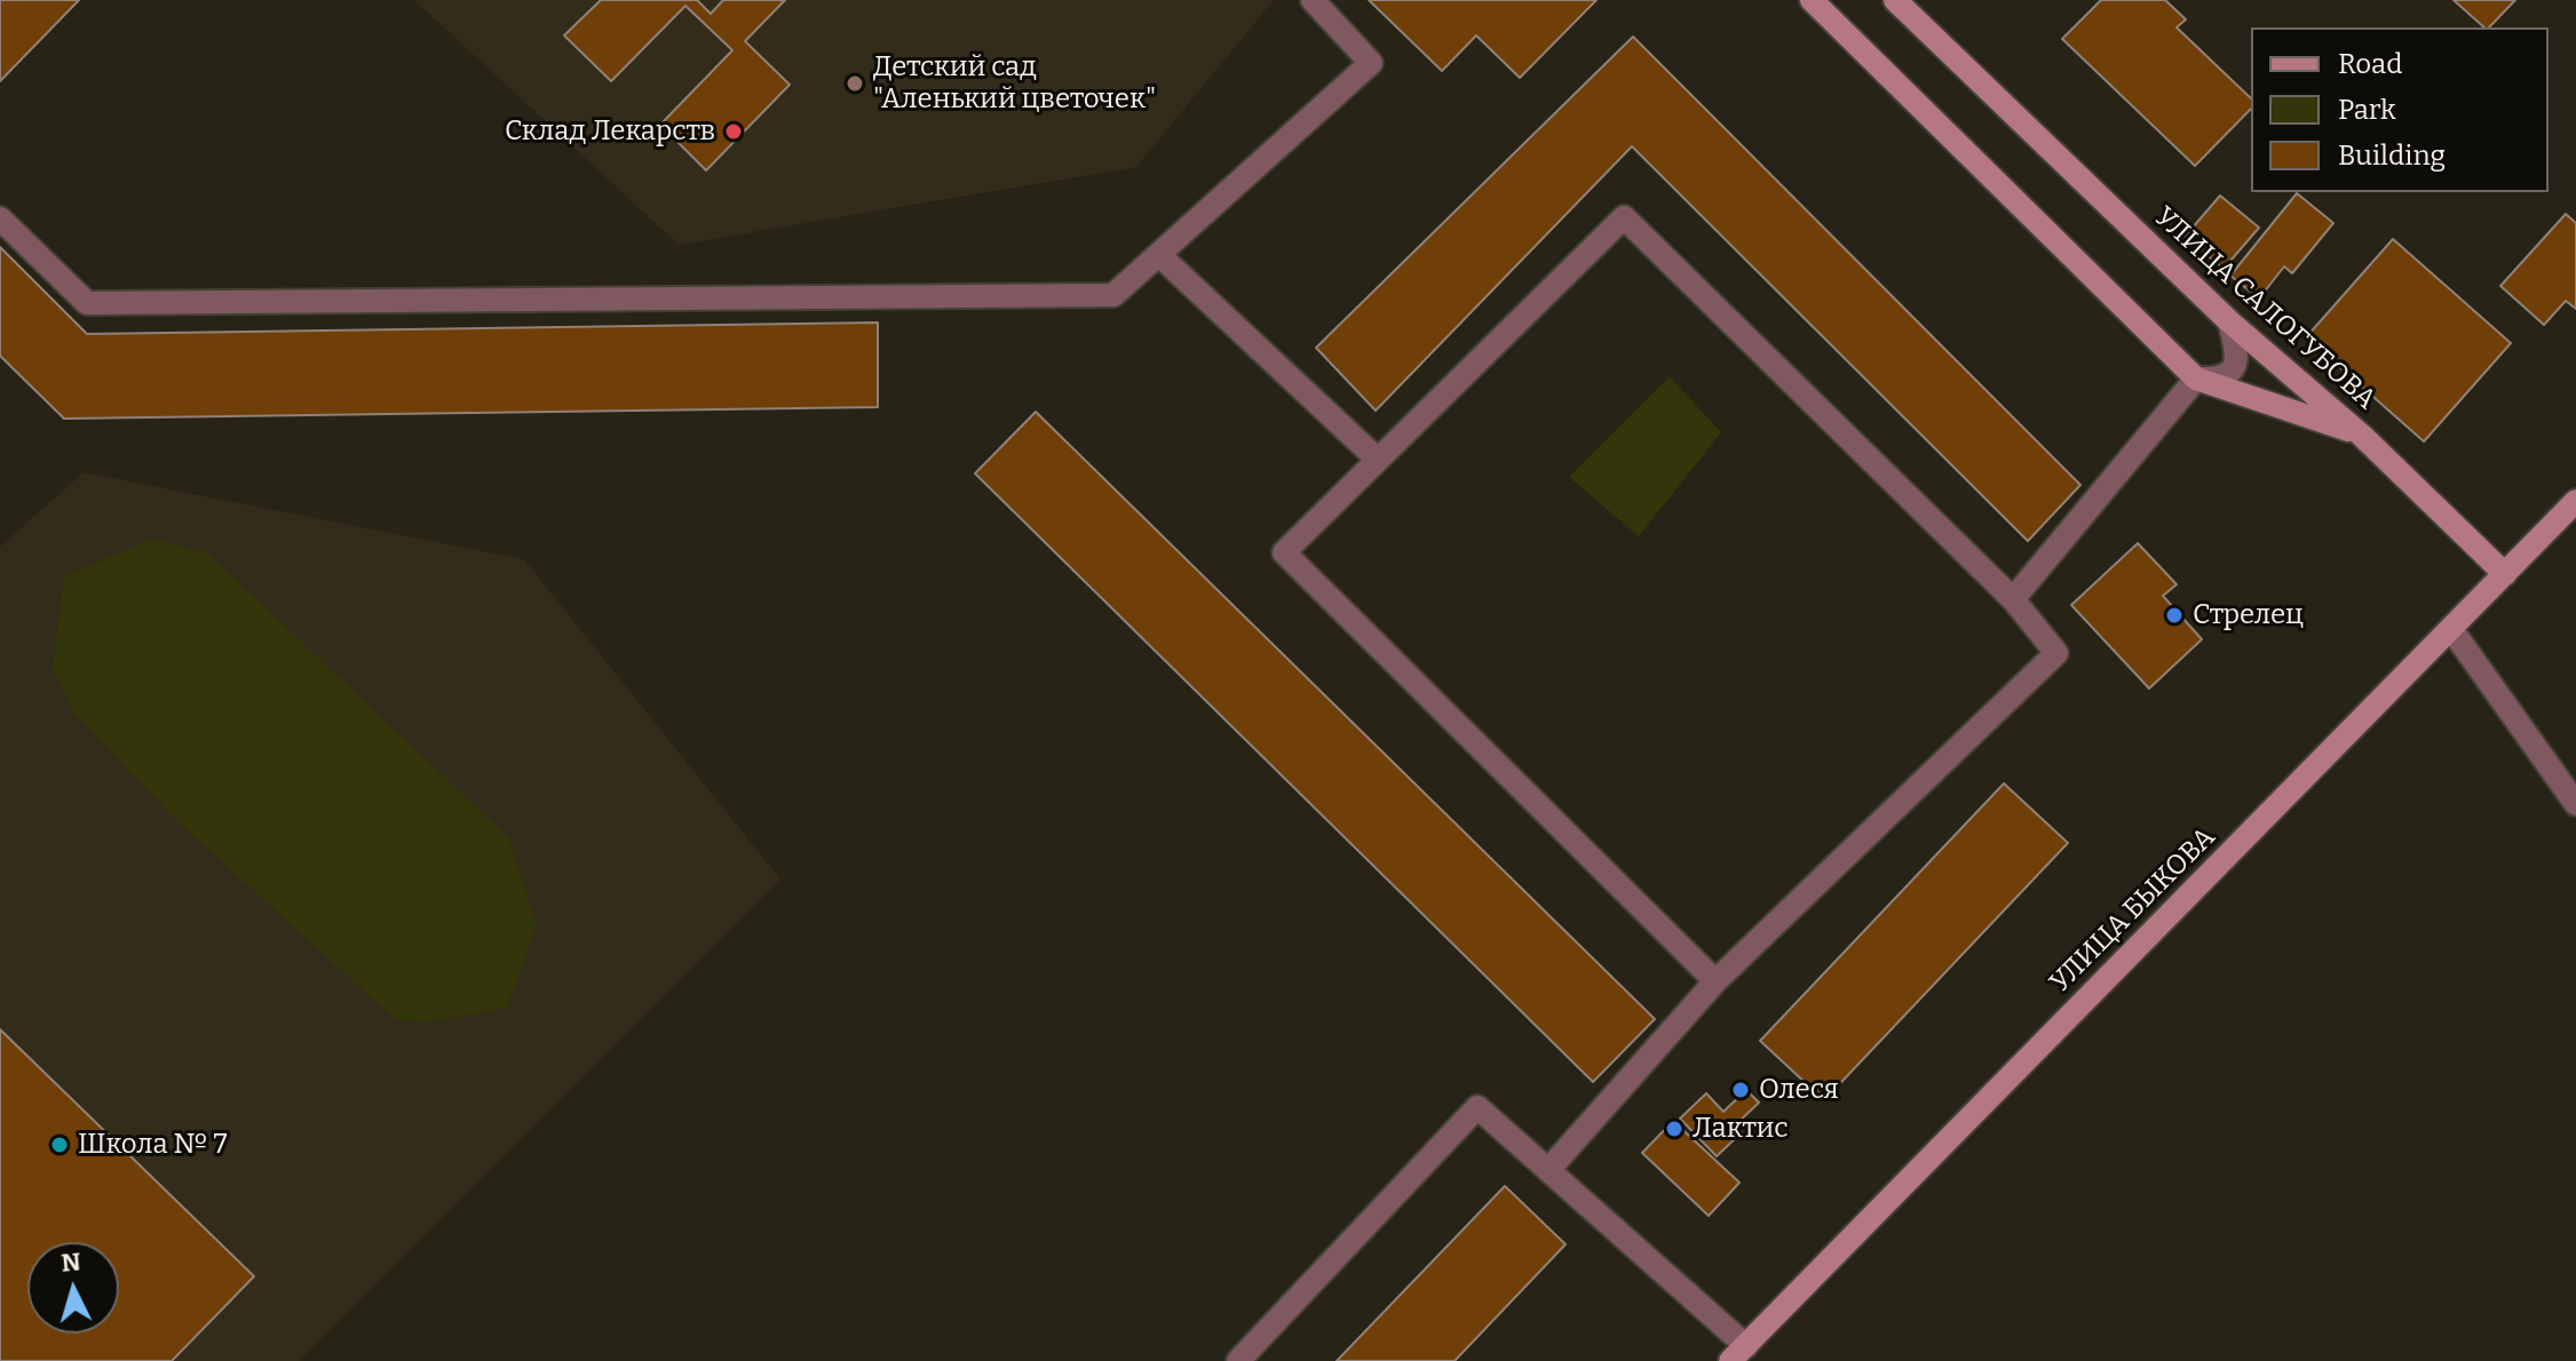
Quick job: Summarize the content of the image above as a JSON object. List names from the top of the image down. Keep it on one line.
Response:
{"streets":{"street":["УЛИЦА САЛОГУБОВА","УЛИЦА БЫКОВА"]},"places":["Детский сад \"Аленький цветочек\"","Склад Лекарств","Стрелец","Олеся","Лактис","Школа № 7"],"legend":["Road","Park","Building"],"north":"top"}
